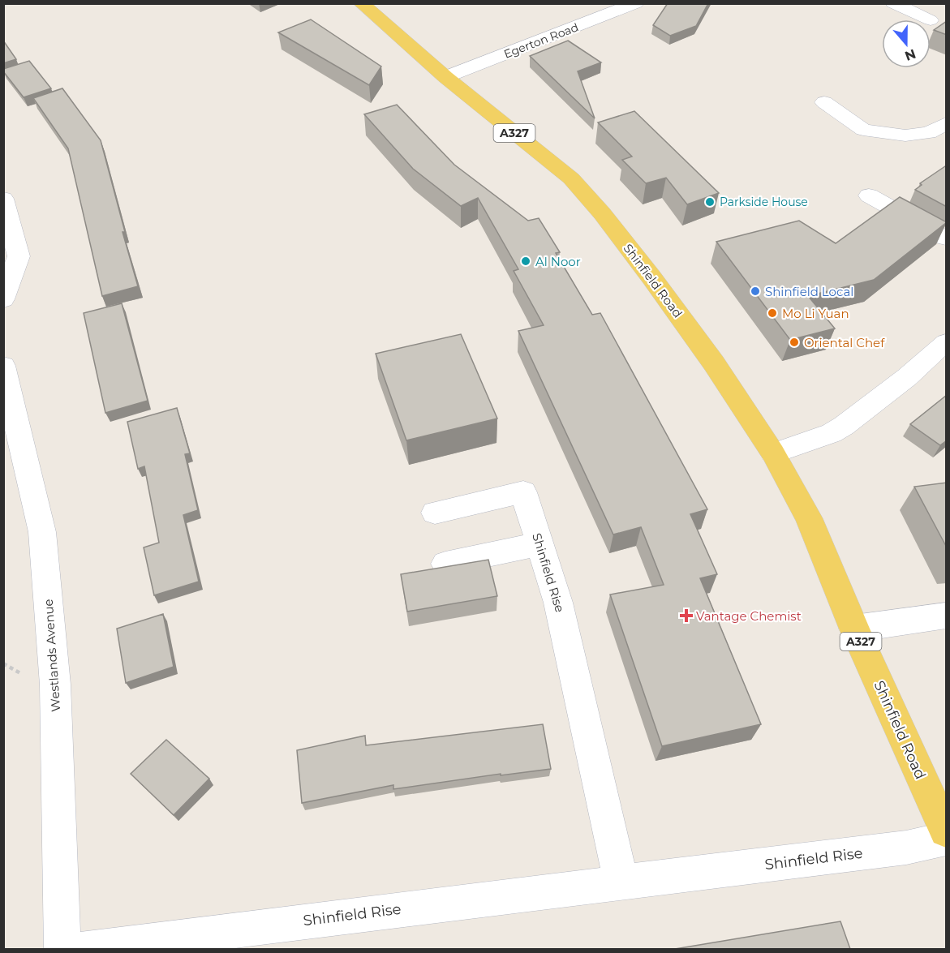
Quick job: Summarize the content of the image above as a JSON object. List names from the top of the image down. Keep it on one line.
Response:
{"streets":{"main road":["A327","Shinfield Road"],"street":["Egerton Road","Shinfield Rise","Westlands Avenue"]},"crossings":[["Egerton Road","Shinfield Road"]],"places":{"other":["Parkside House","Al Noor","Shinfield Local","Mo Li Yuan","Oriental Chef"],"health":["Vantage Chemist"]},"north":"bottom"}
